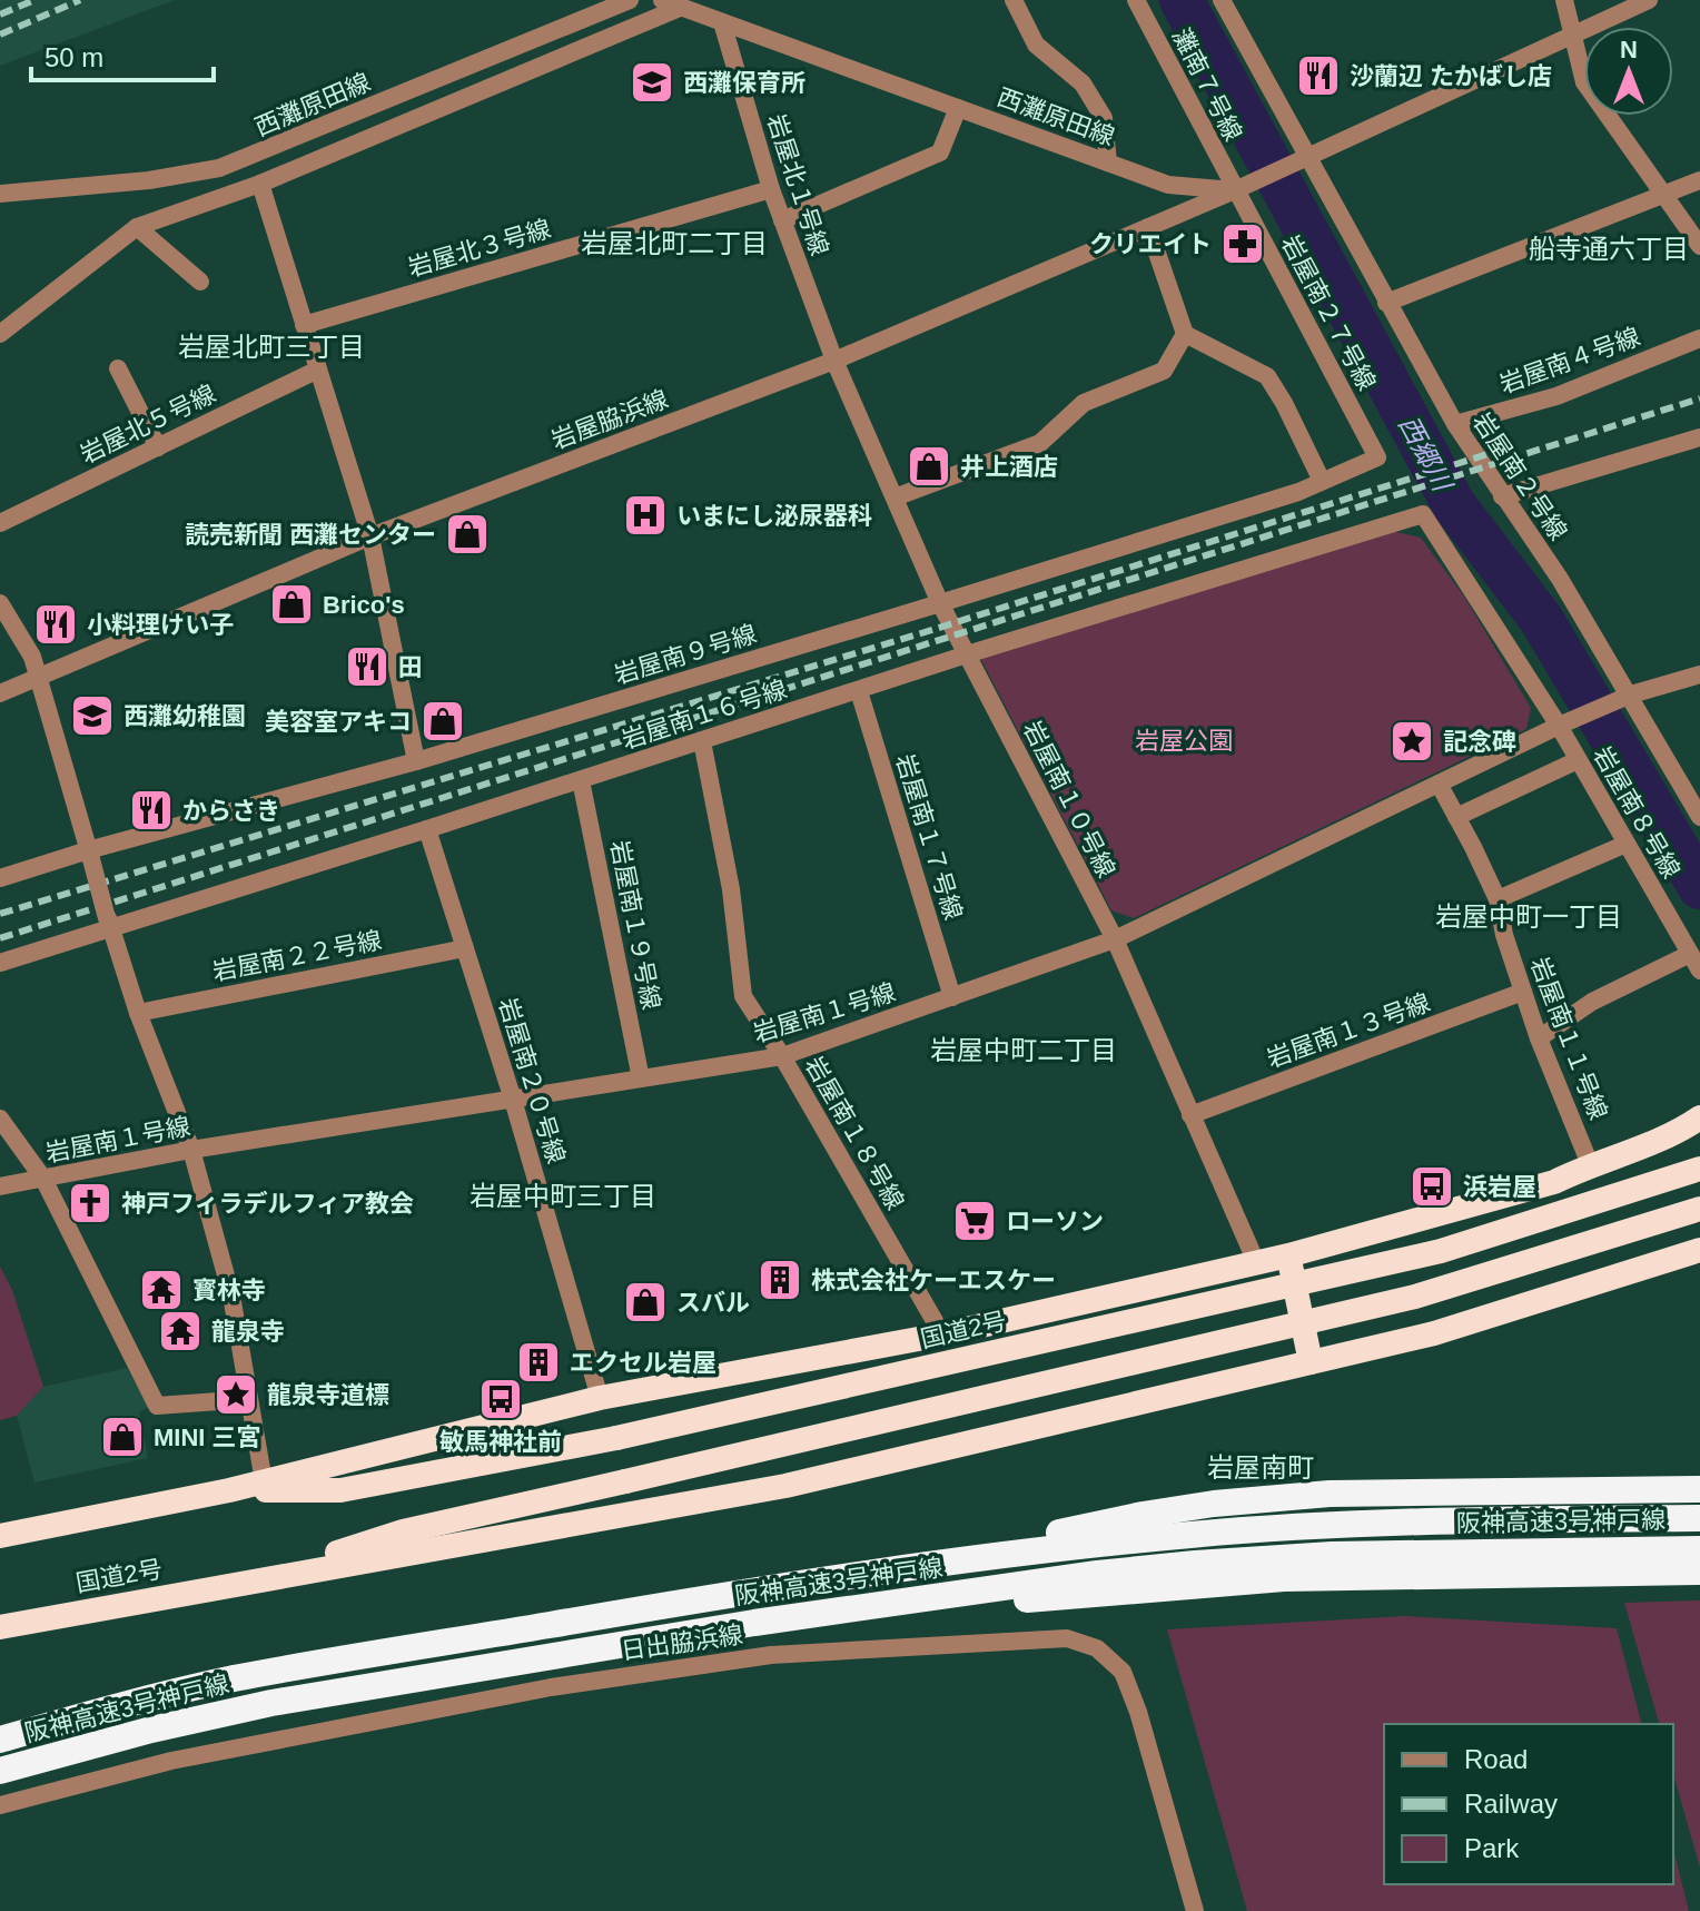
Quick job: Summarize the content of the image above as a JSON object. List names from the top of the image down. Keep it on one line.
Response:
{"streets":{"highway":["国道2号","阪神高速3号神戸線"],"street":["灘南７号線","西灘原田線","岩屋北１号線","岩屋北３号線","岩屋南２７号線","岩屋南４号線","岩屋脇浜線","岩屋北５号線","岩屋南２号線","岩屋南９号線","岩屋南１６号線","岩屋南１０号線","岩屋南８号線","岩屋南１７号線","岩屋南１９号線","岩屋南２２号線","岩屋南１号線","岩屋南１３号線","岩屋南１１号線","岩屋南２０号線","岩屋南１８号線","日出脇浜線"]},"crossings":[["灘南７号線","西灘原田線"],["灘南７号線","岩屋南２７号線"],["灘南７号線","岩屋脇浜線"],["西灘原田線","岩屋北１号線"],["西灘原田線","岩屋南２７号線"],["西灘原田線","岩屋脇浜線"],["岩屋北１号線","岩屋北３号線"],["岩屋北１号線","岩屋脇浜線"],["岩屋北１号線","岩屋南１０号線"],["岩屋南２７号線","岩屋脇浜線"],["岩屋南２７号線","岩屋南９号線"],["岩屋南４号線","岩屋南２号線"],["岩屋脇浜線","岩屋南２号線"],["岩屋脇浜線","岩屋南１０号線"],["岩屋南２号線","岩屋南１号線"],["岩屋南９号線","岩屋南１０号線"],["岩屋南１６号線","岩屋南１０号線"],["岩屋南１６号線","岩屋南８号線"],["岩屋南１６号線","岩屋南１７号線"],["岩屋南１６号線","岩屋南１９号線"],["岩屋南１６号線","岩屋南２０号線"],["岩屋南１６号線","岩屋南１８号線"],["岩屋南１０号線","岩屋南１号線"],["岩屋南１０号線","岩屋南１３号線"],["岩屋南１０号線","国道2号"],["岩屋南８号線","岩屋南１号線"],["岩屋南１７号線","岩屋南１号線"],["岩屋南１９号線","岩屋南１号線"],["岩屋南２２号線","岩屋南２０号線"],["岩屋南１号線","岩屋南１１号線"],["岩屋南１号線","岩屋南２０号線"],["岩屋南１号線","岩屋南１８号線"],["岩屋南１３号線","岩屋南１１号線"],["岩屋南１１号線","国道2号"],["岩屋南２０号線","国道2号"],["岩屋南１８号線","国道2号"]],"districts":["岩屋北町二丁目","船寺通六丁目","岩屋北町三丁目","岩屋中町一丁目","岩屋中町二丁目","岩屋中町三丁目","岩屋南町"],"water":["西郷川"],"parks":["岩屋公園"],"places":{"restaurant":["沙蘭辺 たかばし店","小料理けい子","田","からさき"],"school or university":["西灘保育所","西灘幼稚園"],"pharmacy":["クリエイト"],"shop":["井上酒店","読売新聞 西灘センター","Brico's","美容室アキコ","スバル","MINI 三宮"],"hospital":["いまにし泌尿器科"],"place":["記念碑","龍泉寺道標"],"bus stop":["浜岩屋","敏馬神社前"],"church":["神戸フィラデルフィア教会"],"supermarket":["ローソン"],"building":["株式会社ケーエスケー","エクセル岩屋"],"temple":["寳林寺","龍泉寺"]},"legend":["Road","Railway","Park"],"scale_bar":"50 m","north":"top"}
